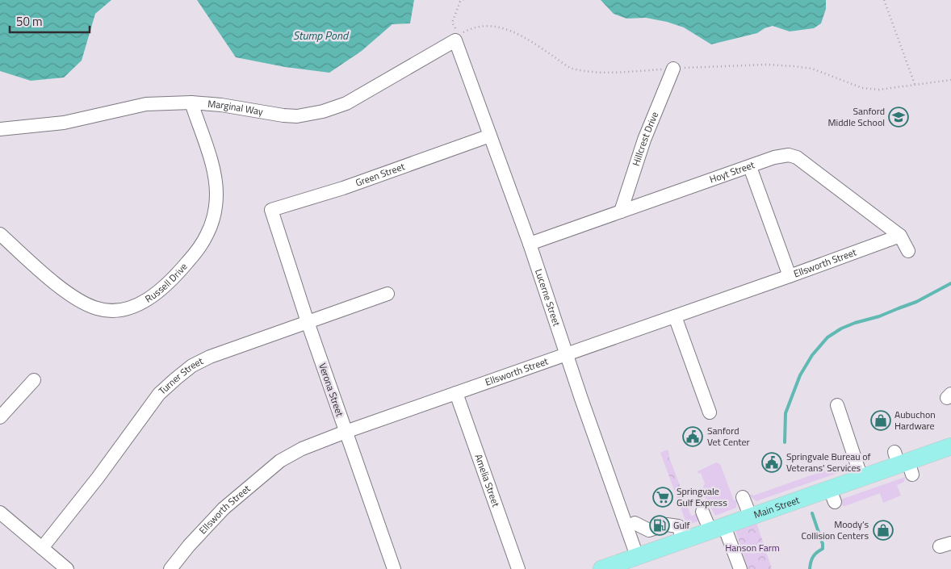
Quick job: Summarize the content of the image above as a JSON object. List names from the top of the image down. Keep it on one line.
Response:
{"streets":{"main road":["Main Street"],"street":["Marginal Way","Hillcrest Drive","Hoyt Street","Green Street","Ellsworth Street","Russell Drive","Lucerne Street","Turner Street","Verona Street","Amelia Street"]},"crossings":[["Marginal Way","Russell Drive"],["Marginal Way","Lucerne Street"],["Hillcrest Drive","Hoyt Street"],["Hoyt Street","Ellsworth Street"],["Hoyt Street","Lucerne Street"],["Green Street","Lucerne Street"],["Green Street","Verona Street"],["Ellsworth Street","Lucerne Street"],["Ellsworth Street","Verona Street"],["Ellsworth Street","Amelia Street"],["Lucerne Street","Main Street"],["Turner Street","Verona Street"]],"water":["Stump Pond"],"parks":["Hanson Farm"],"places":{"school or university":["Sanford Middle School"],"shop":["Aubuchon Hardware","Moody’s Collision Centers"],"public building":["Sanford Vet Center","Springvale Bureau of Veterans' Services"],"supermarket":["Springvale Gulf Express"],"fuel station":["Gulf"]},"scale_bar":"50 m"}
